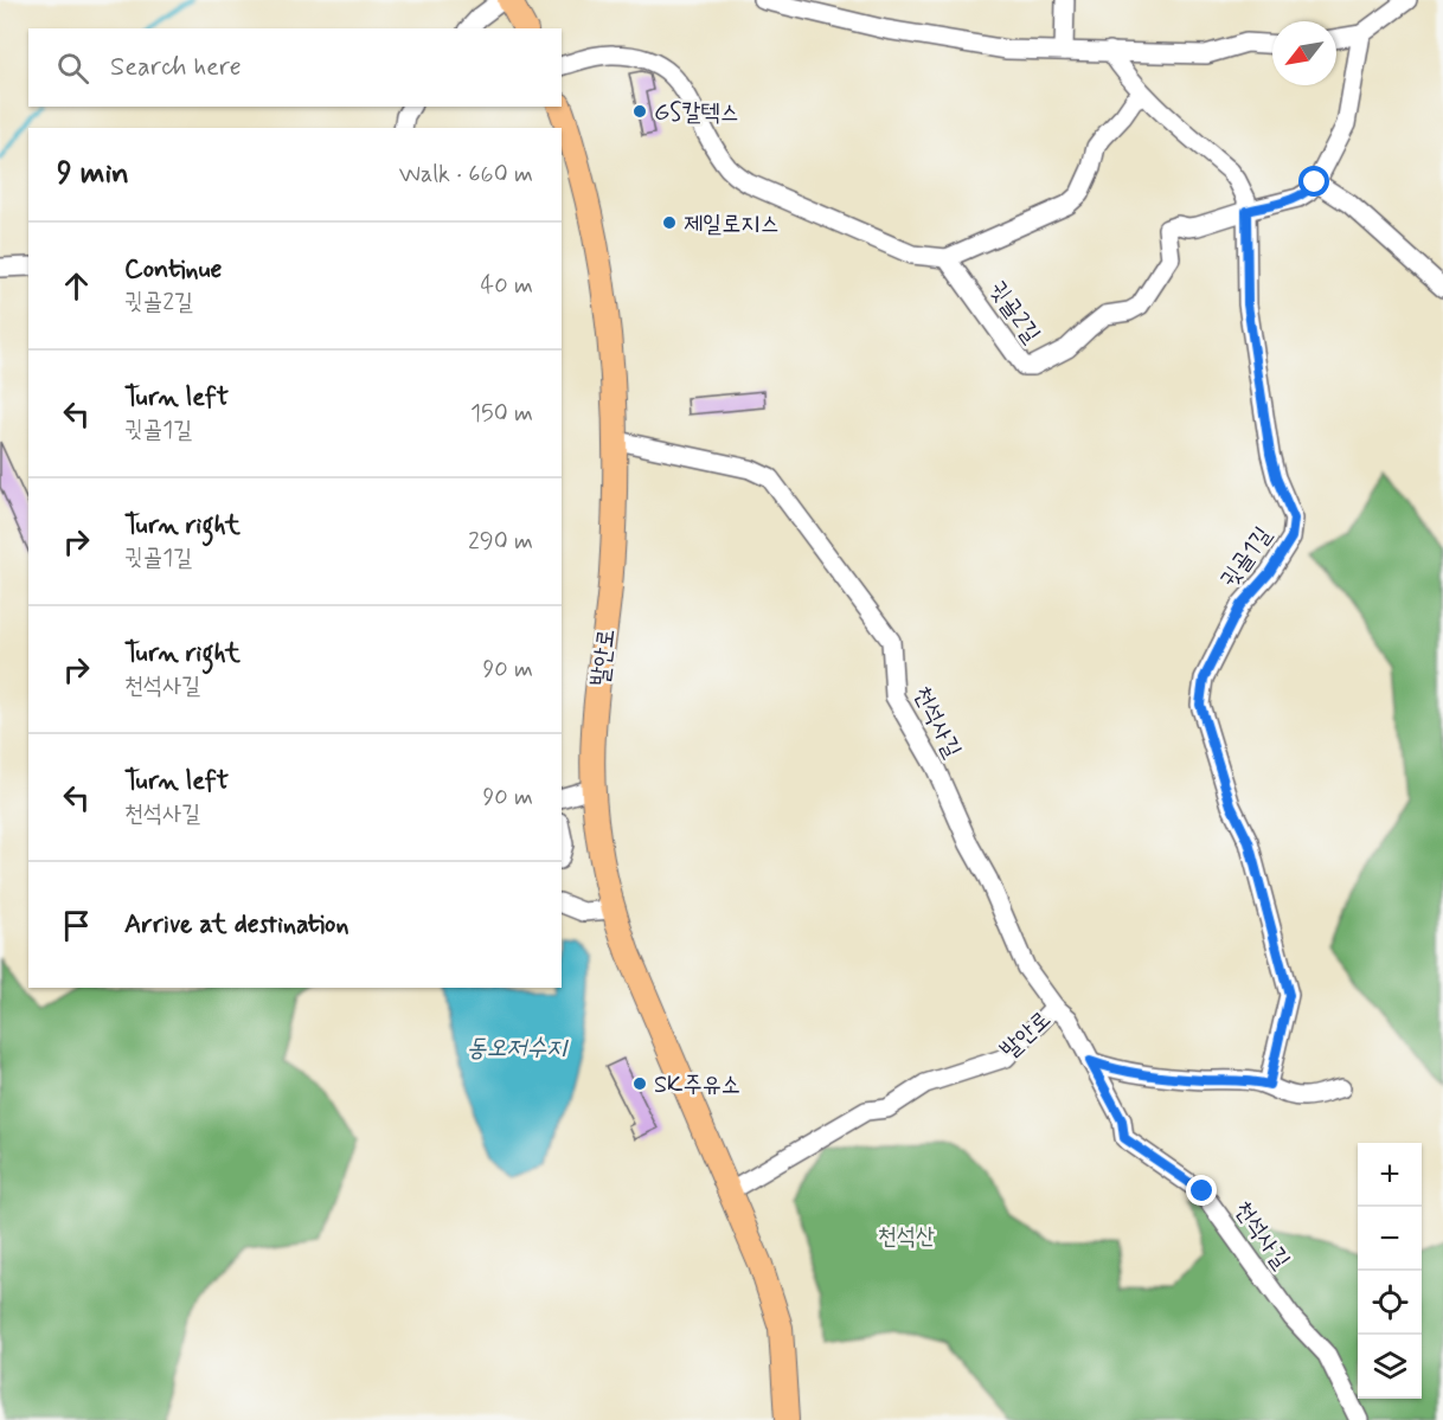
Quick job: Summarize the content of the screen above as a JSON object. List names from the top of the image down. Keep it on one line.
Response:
{"streets":{"main road":["발안로"],"street":["귓골2길","귓골1길","천석사길"]},"crossings":[["귓골2길","귓골1길"],["발안로","천석사길"]],"water":["동오저수지"],"parks":["천석산"],"places":["GS칼텍스","제일로지스","SK주유소"],"north":"bottom left","page":{"search":"Search here","heading":["9 min","Walk · 660 m"],"list":[["Continue","귓골2길","40 m"],["Turn left","귓골1길","150 m"],["Turn right","귓골1길","290 m"],["Turn right","천석사길","90 m"],["Turn left","천석사길","90 m"],"Arrive at destination"],"map_buttons":["+","−"]}}
